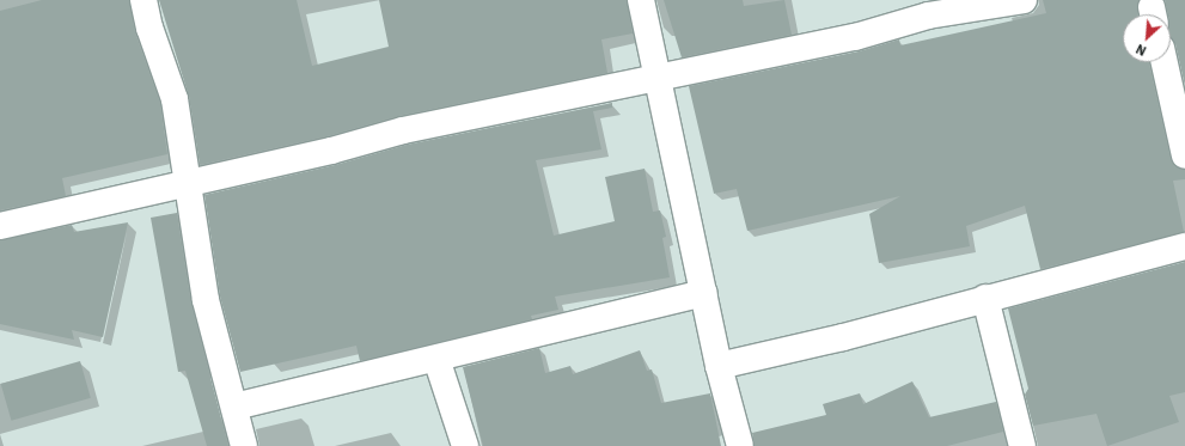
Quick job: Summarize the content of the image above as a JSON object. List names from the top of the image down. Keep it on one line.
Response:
{"north":"bottom left"}
